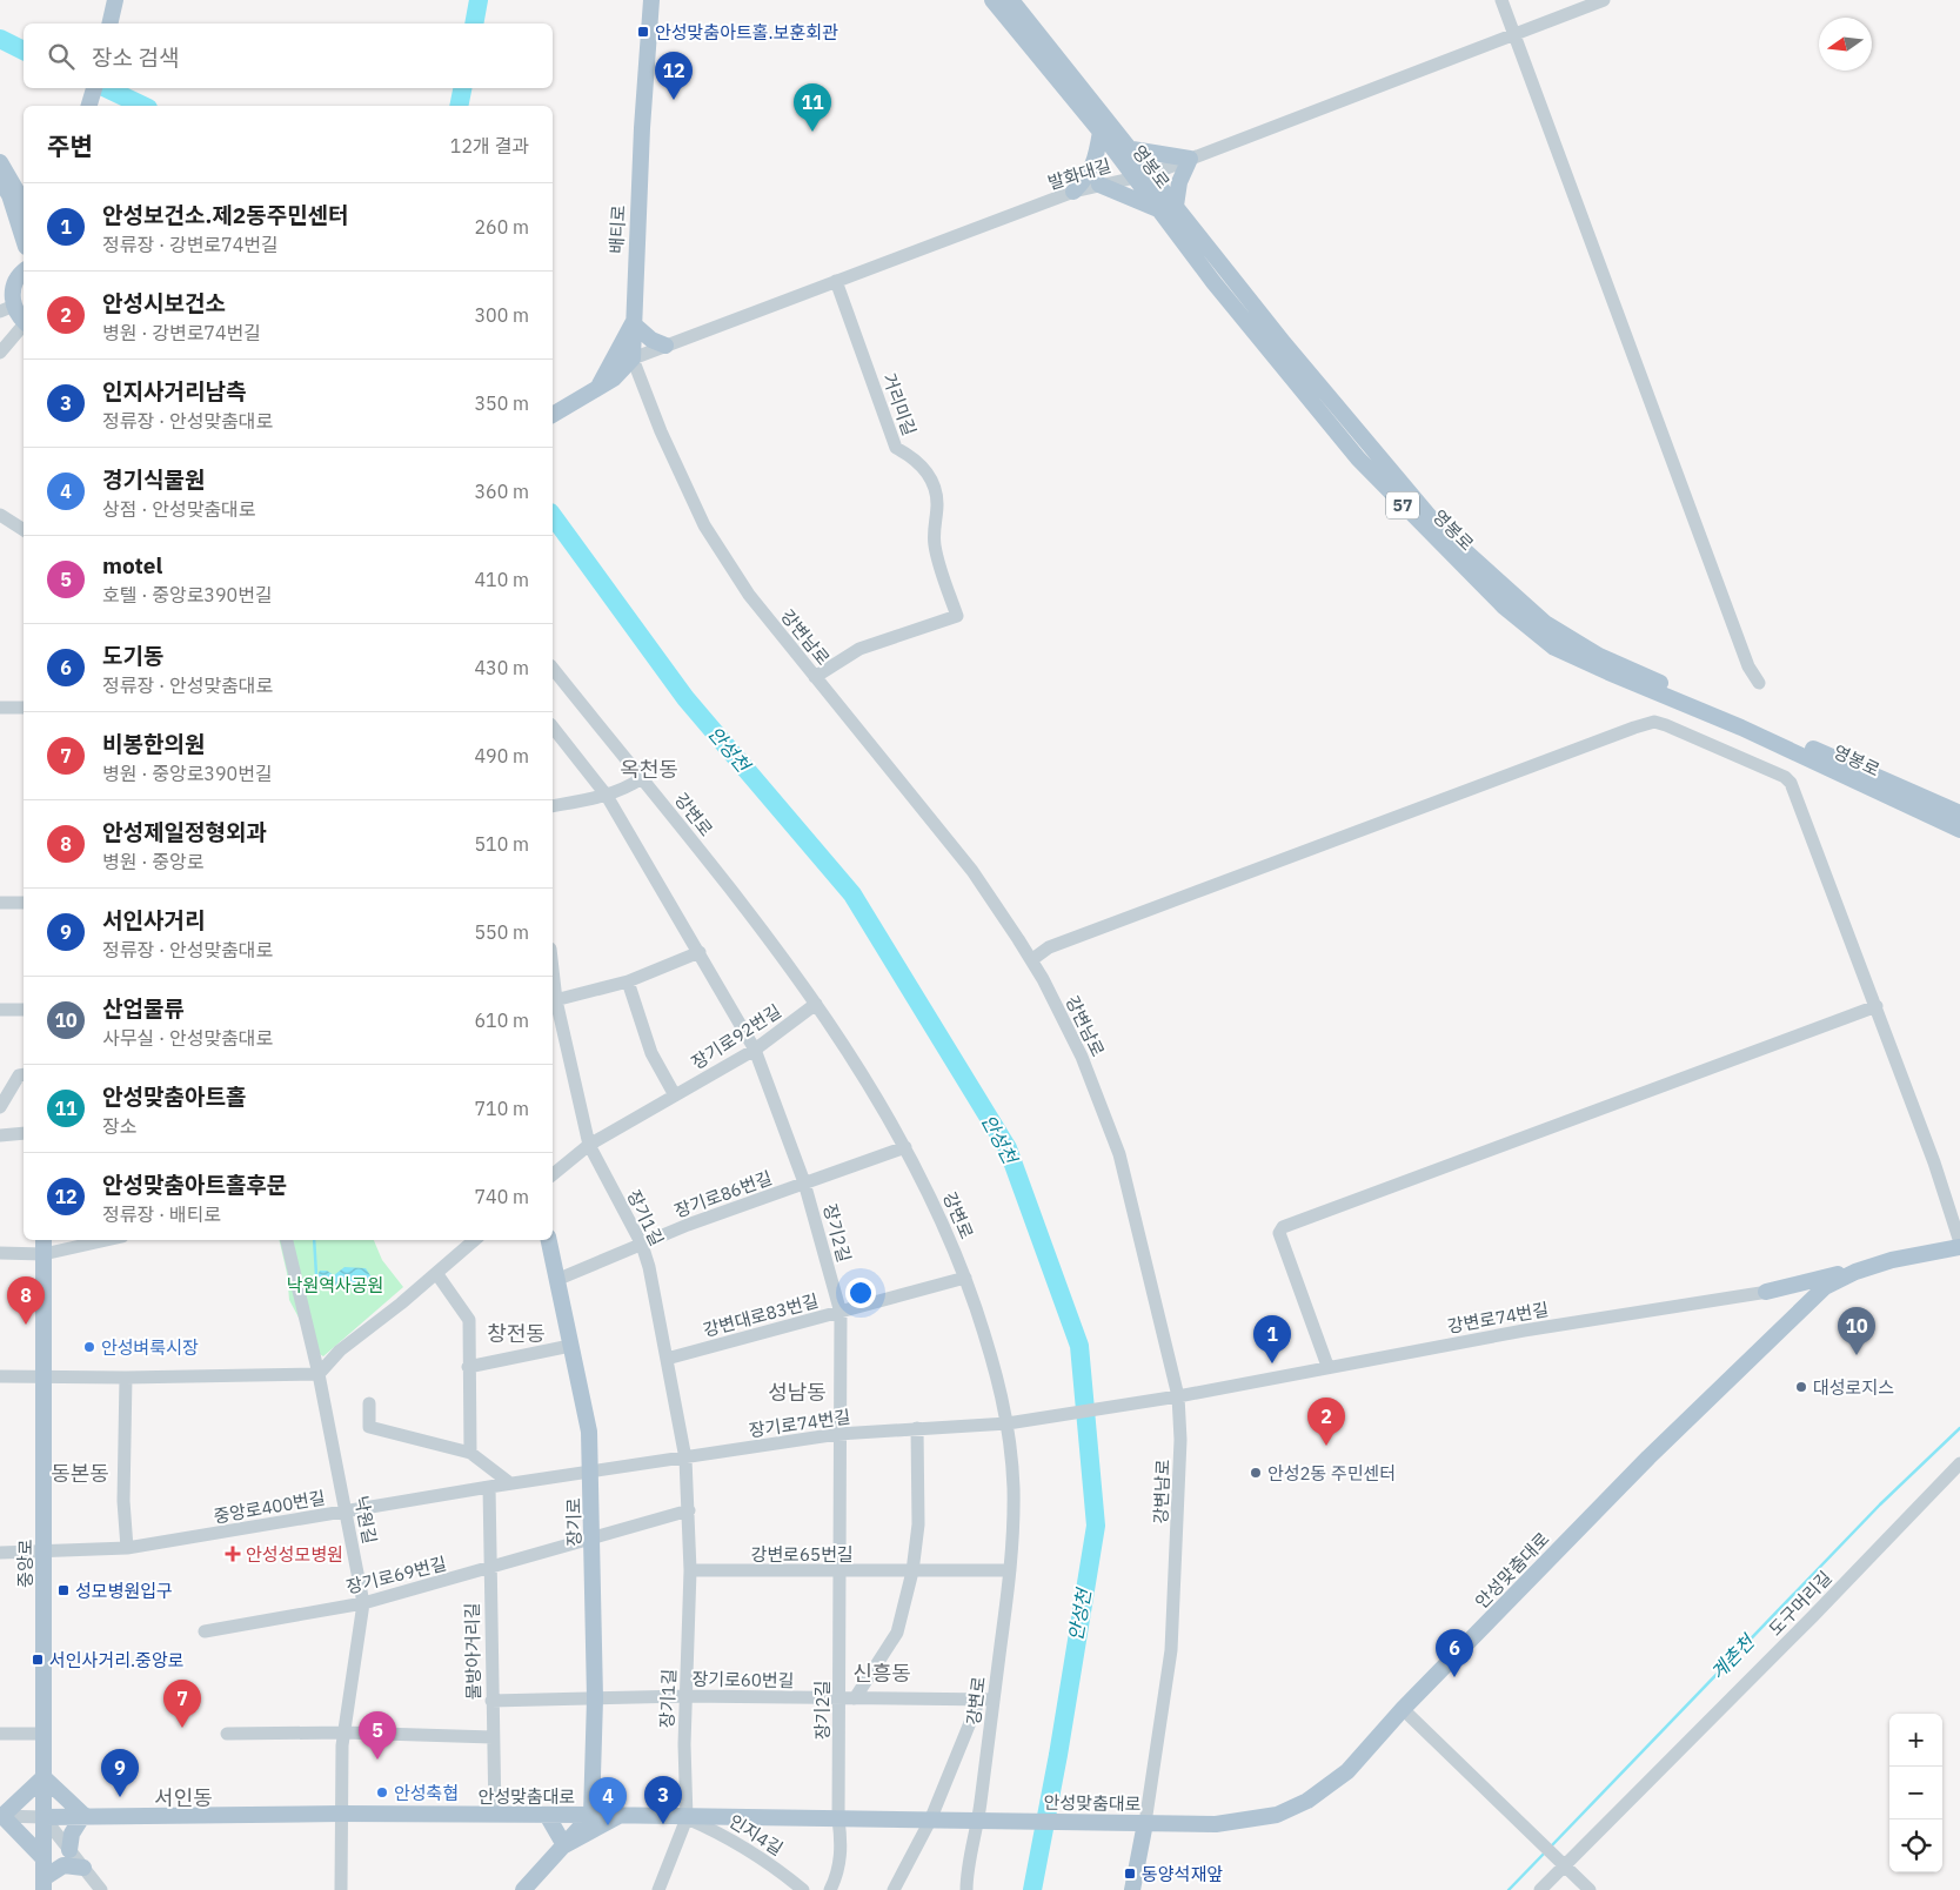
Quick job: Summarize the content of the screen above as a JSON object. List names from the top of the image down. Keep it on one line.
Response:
{"streets":{"main road":["영봉로","배티로","57","장기로","중앙로","안성맞춤대로"],"street":["발화대길","거리미길","강변남로","강변로","장기로92번길","장기로86번길","장기1길","장기2길","강변대로83번길","강변로74번길","장기로74번길","중앙로400번길","낙원길","강변로65번길","장기로69번길","도구머리길","물방아거리길","장기로60번길","인지4길"]},"crossings":[["영봉로","발화대길"],["발화대길","배티로"],["발화대길","거리미길"],["발화대길","강변남로"],["배티로","강변남로"],["거리미길","강변남로"],["강변남로","강변로74번길"],["강변남로","안성맞춤대로"],["강변로","장기로92번길"],["강변로","장기로86번길"],["강변로","강변대로83번길"],["강변로","장기로74번길"],["강변로","강변로65번길"],["강변로","안성맞춤대로"],["강변로","장기로60번길"],["장기로92번길","장기1길"],["장기로92번길","장기2길"],["장기로86번길","장기1길"],["장기로86번길","장기2길"],["장기로86번길","장기로"],["장기1길","강변대로83번길"],["장기1길","장기로74번길"],["장기1길","강변로65번길"],["장기1길","안성맞춤대로"],["장기1길","장기로60번길"],["장기1길","인지4길"],["장기2길","강변대로83번길"],["장기2길","장기로74번길"],["장기2길","강변로65번길"],["장기2길","안성맞춤대로"],["장기2길","장기로60번길"],["강변로74번길","장기로74번길"],["강변로74번길","안성맞춤대로"],["장기로74번길","중앙로400번길"],["장기로74번길","장기로"],["중앙로400번길","낙원길"],["중앙로400번길","장기로"],["중앙로400번길","중앙로"],["중앙로400번길","물방아거리길"],["낙원길","안성맞춤대로"],["낙원길","장기로69번길"],["장기로","안성맞춤대로"],["장기로","장기로69번길"],["장기로","장기로60번길"],["중앙로","안성맞춤대로"],["안성맞춤대로","물방아거리길"],["안성맞춤대로","인지4길"],["장기로69번길","물방아거리길"]],"districts":["옥천동","창전동","성남동","동본동","신흥동","서인동"],"water":["안성천","계촌천"],"parks":["낙원역사공원"],"places":{"transit":["안성맞춤아트홀.보훈회관","성모병원입구","서인사거리.중앙로","동양석재앞"],"other":["안성벼룩시장","대성로지스","안성2동 주민센터","안성축협"],"health":["안성성모병원"]},"north":"left","page":{"search":"장소 검색","pins":["12","11","8","10","1","2","6","7","5","9","3","4"],"heading":["주변","12개 결과"],"list":[{"mark":"1","name":"안성보건소.제2동주민센터","note":"정류장 · 강변로74번길","value":"260 m"},{"mark":"2","name":"안성시보건소","note":"병원 · 강변로74번길","value":"300 m"},{"mark":"3","name":"인지사거리남측","note":"정류장 · 안성맞춤대로","value":"350 m"},{"mark":"4","name":"경기식물원","note":"상점 · 안성맞춤대로","value":"360 m"},{"mark":"5","name":"motel","note":"호텔 · 중앙로390번길","value":"410 m"},{"mark":"6","name":"도기동","note":"정류장 · 안성맞춤대로","value":"430 m"},{"mark":"7","name":"비봉한의원","note":"병원 · 중앙로390번길","value":"490 m"},{"mark":"8","name":"안성제일정형외과","note":"병원 · 중앙로","value":"510 m"},{"mark":"9","name":"서인사거리","note":"정류장 · 안성맞춤대로","value":"550 m"},{"mark":"10","name":"산업물류","note":"사무실 · 안성맞춤대로","value":"610 m"},{"mark":"11","name":"안성맞춤아트홀","note":"장소","value":"710 m"},{"mark":"12","name":"안성맞춤아트홀후문","note":"정류장 · 배티로","value":"740 m"}],"map_buttons":["+","−"]}}
